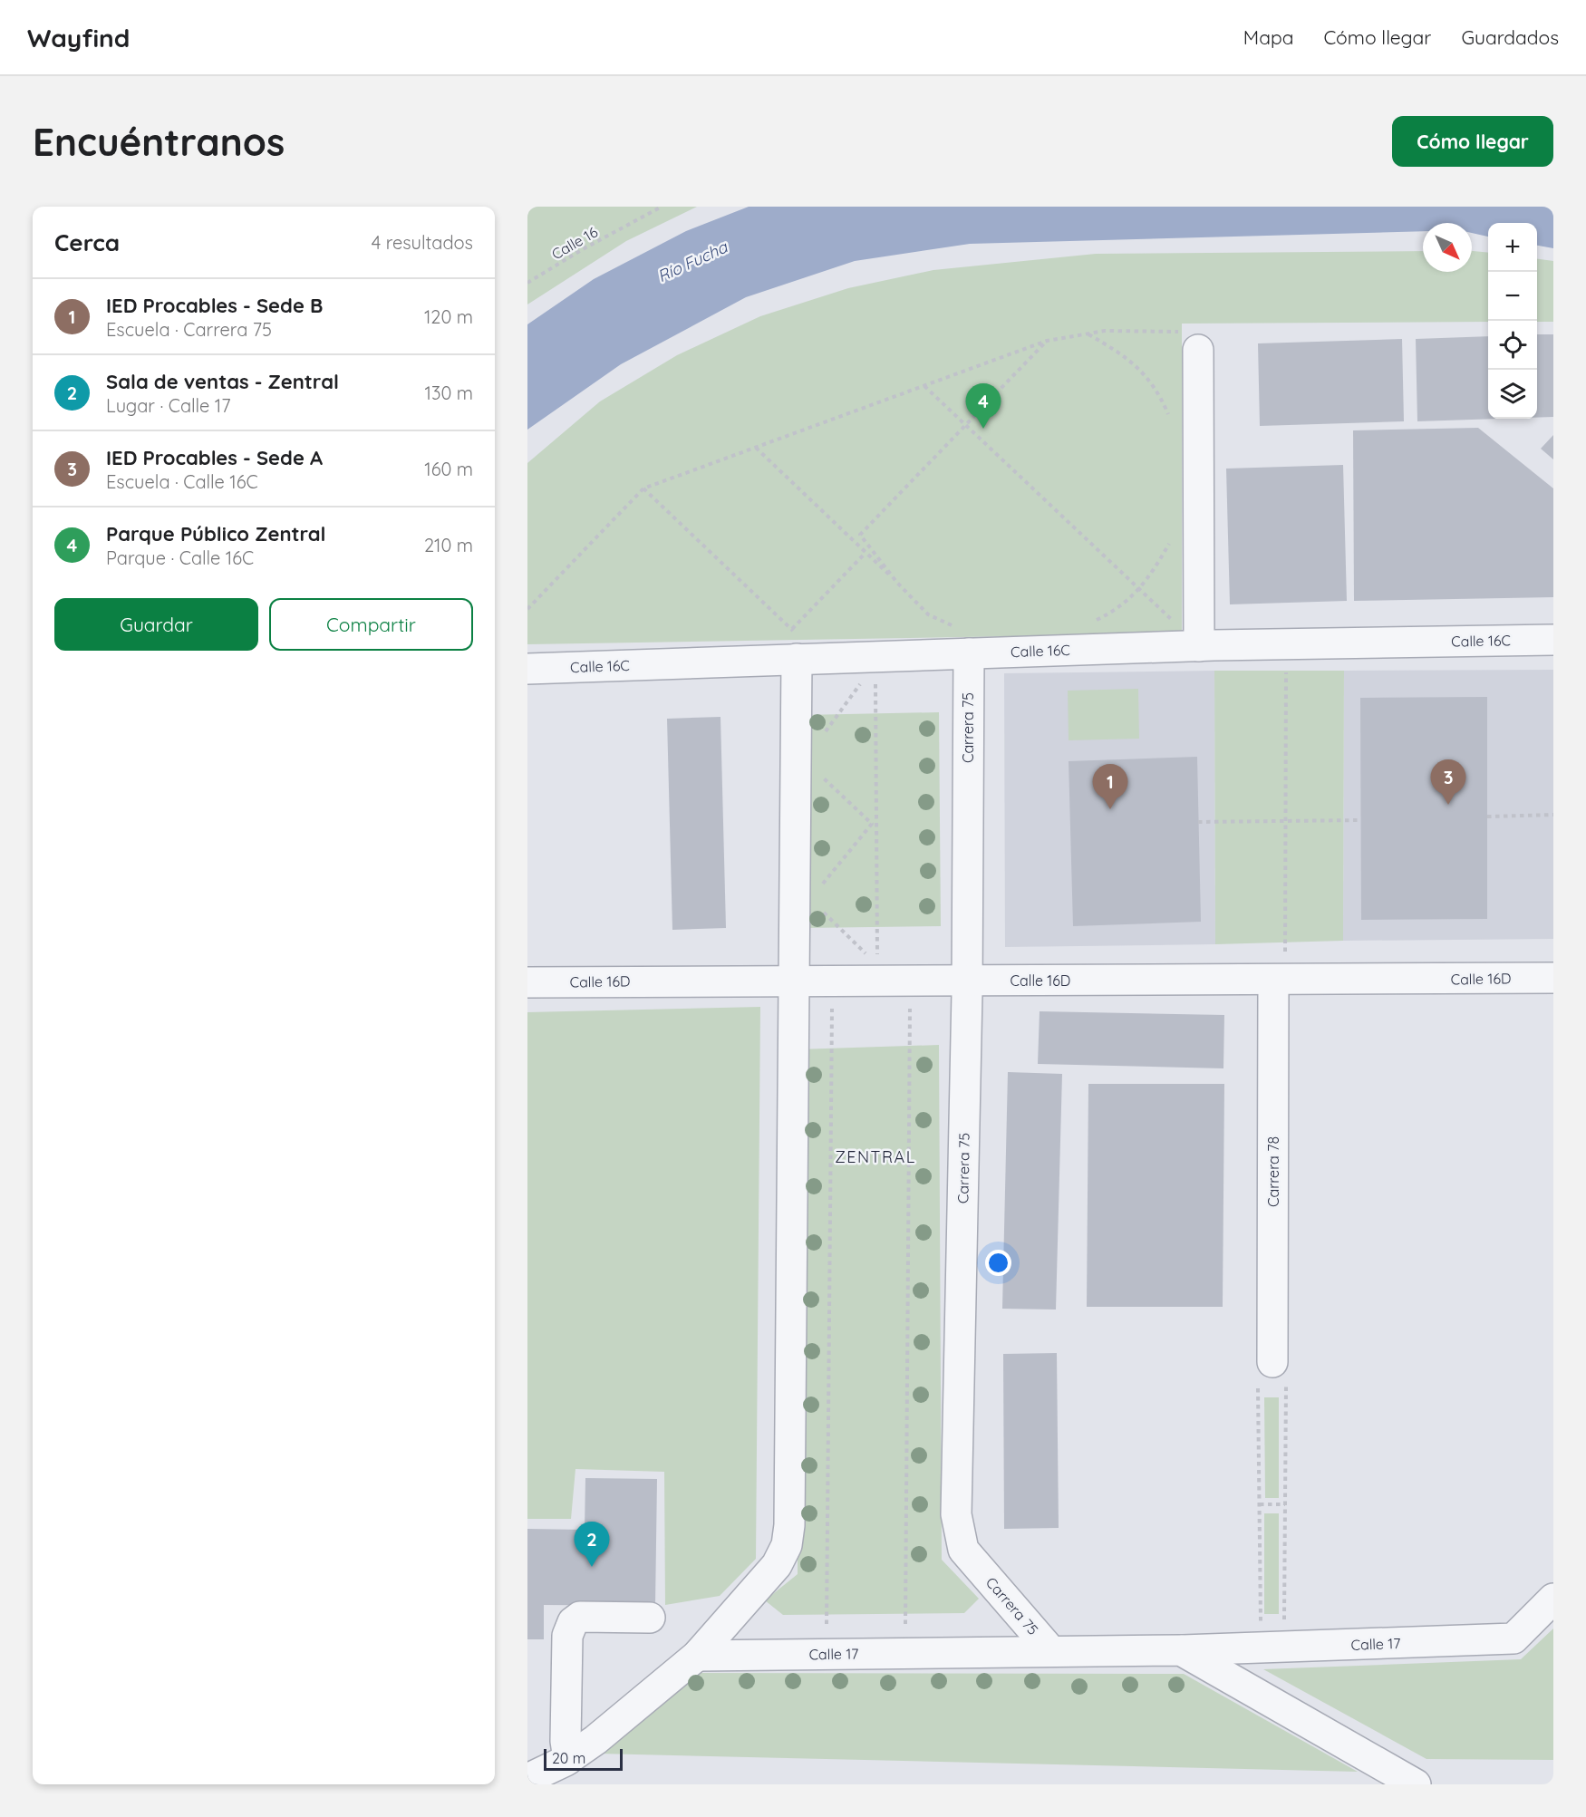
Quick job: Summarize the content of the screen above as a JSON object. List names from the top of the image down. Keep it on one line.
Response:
{"streets":{"street":["Calle 16C","Carrera 75","Calle 16D","Carrera 78","Calle 17"],"path":["Calle 16"]},"crossings":[["Calle 16C","Carrera 75"],["Carrera 75","Calle 16D"],["Carrera 75","Calle 17"],["Calle 16D","Carrera 78"]],"districts":["ZENTRAL"],"water":["Río Fucha"],"scale_bar":"20 m","north":"bottom right","page":{"header":"Wayfind","nav":["Mapa","Cómo llegar","Guardados"],"buttons":["Cómo llegar",["Guardar","Compartir"]],"title":"Encuéntranos","heading":["Cerca","4 resultados"],"map_buttons":["+","−"],"list":[{"mark":"1","name":"IED Procables - Sede B","note":"Escuela · Carrera 75","value":"120 m"},{"mark":"2","name":"Sala de ventas - Zentral","note":"Lugar · Calle 17","value":"130 m"},{"mark":"3","name":"IED Procables - Sede A","note":"Escuela · Calle 16C","value":"160 m"},{"mark":"4","name":"Parque Público Zentral","note":"Parque · Calle 16C","value":"210 m"}],"pins":["4","3","1","2"],"scale":"20 m"}}
